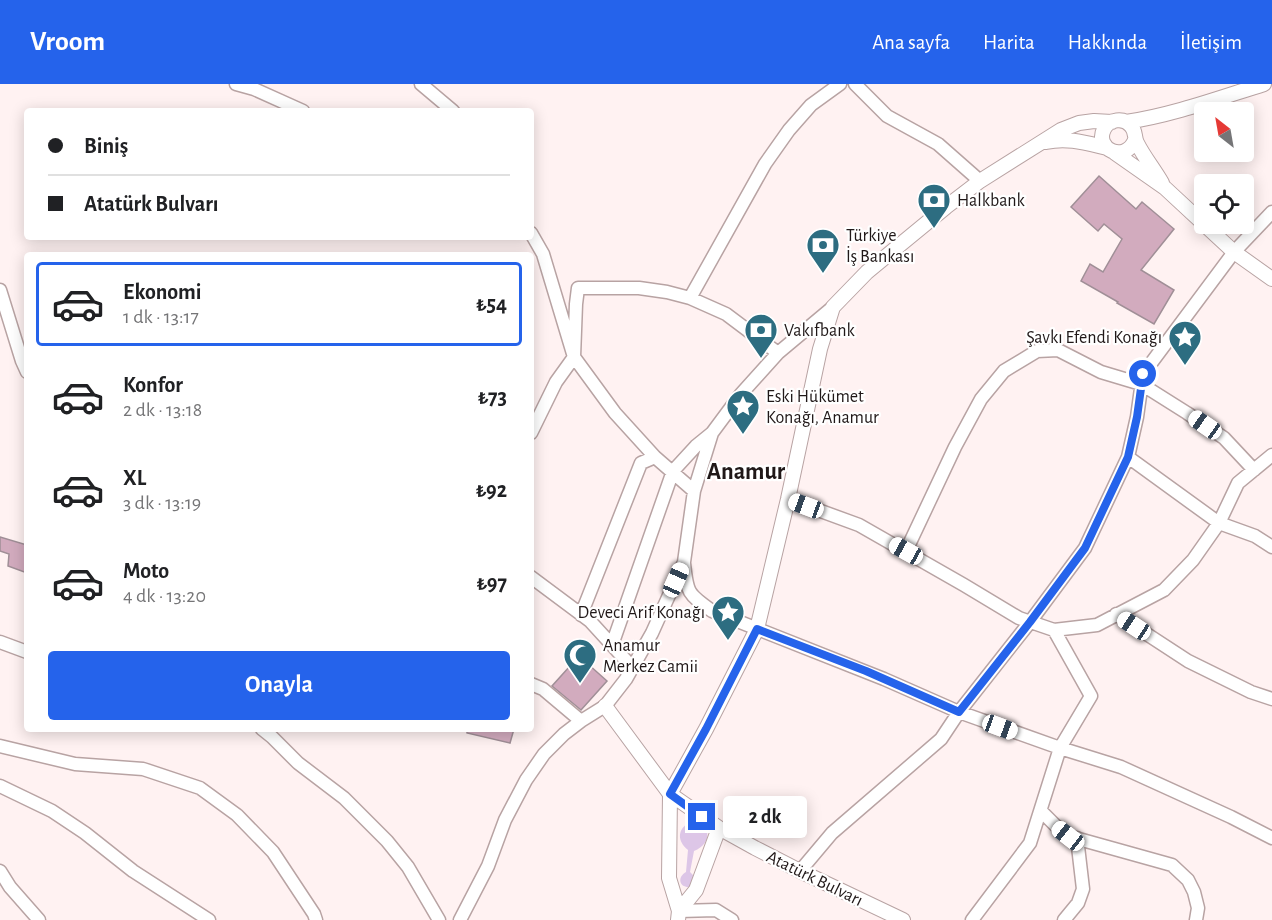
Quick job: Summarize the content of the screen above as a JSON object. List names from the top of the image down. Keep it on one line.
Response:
{"streets":{"street":["Atatürk Bulvarı"]},"districts":["Anamur"],"places":{"bank":["Halkbank","Türkiye İş Bankası","Vakıfbank"],"place":["Şavkı Efendi Konağı","Eski Hükümet Konağı, Anamur","Deveci Arif Konağı"],"mosque":["Anamur Merkez Camii"]},"north":"top left","page":{"header":"Vroom","nav":["Ana sayfa","Harita","Hakkında","İletişim"],"banner":["Biniş","Atatürk Bulvarı"],"list":[{"name":"Ekonomi","note":"1 dk · 13:17","value":"₺54"},{"name":"Konfor","note":"2 dk · 13:18","value":"₺73"},{"name":"XL","note":"3 dk · 13:19","value":"₺92"},{"name":"Moto","note":"4 dk · 13:20","value":"₺97"}],"buttons":"Onayla","bubble":"2 dk"}}
